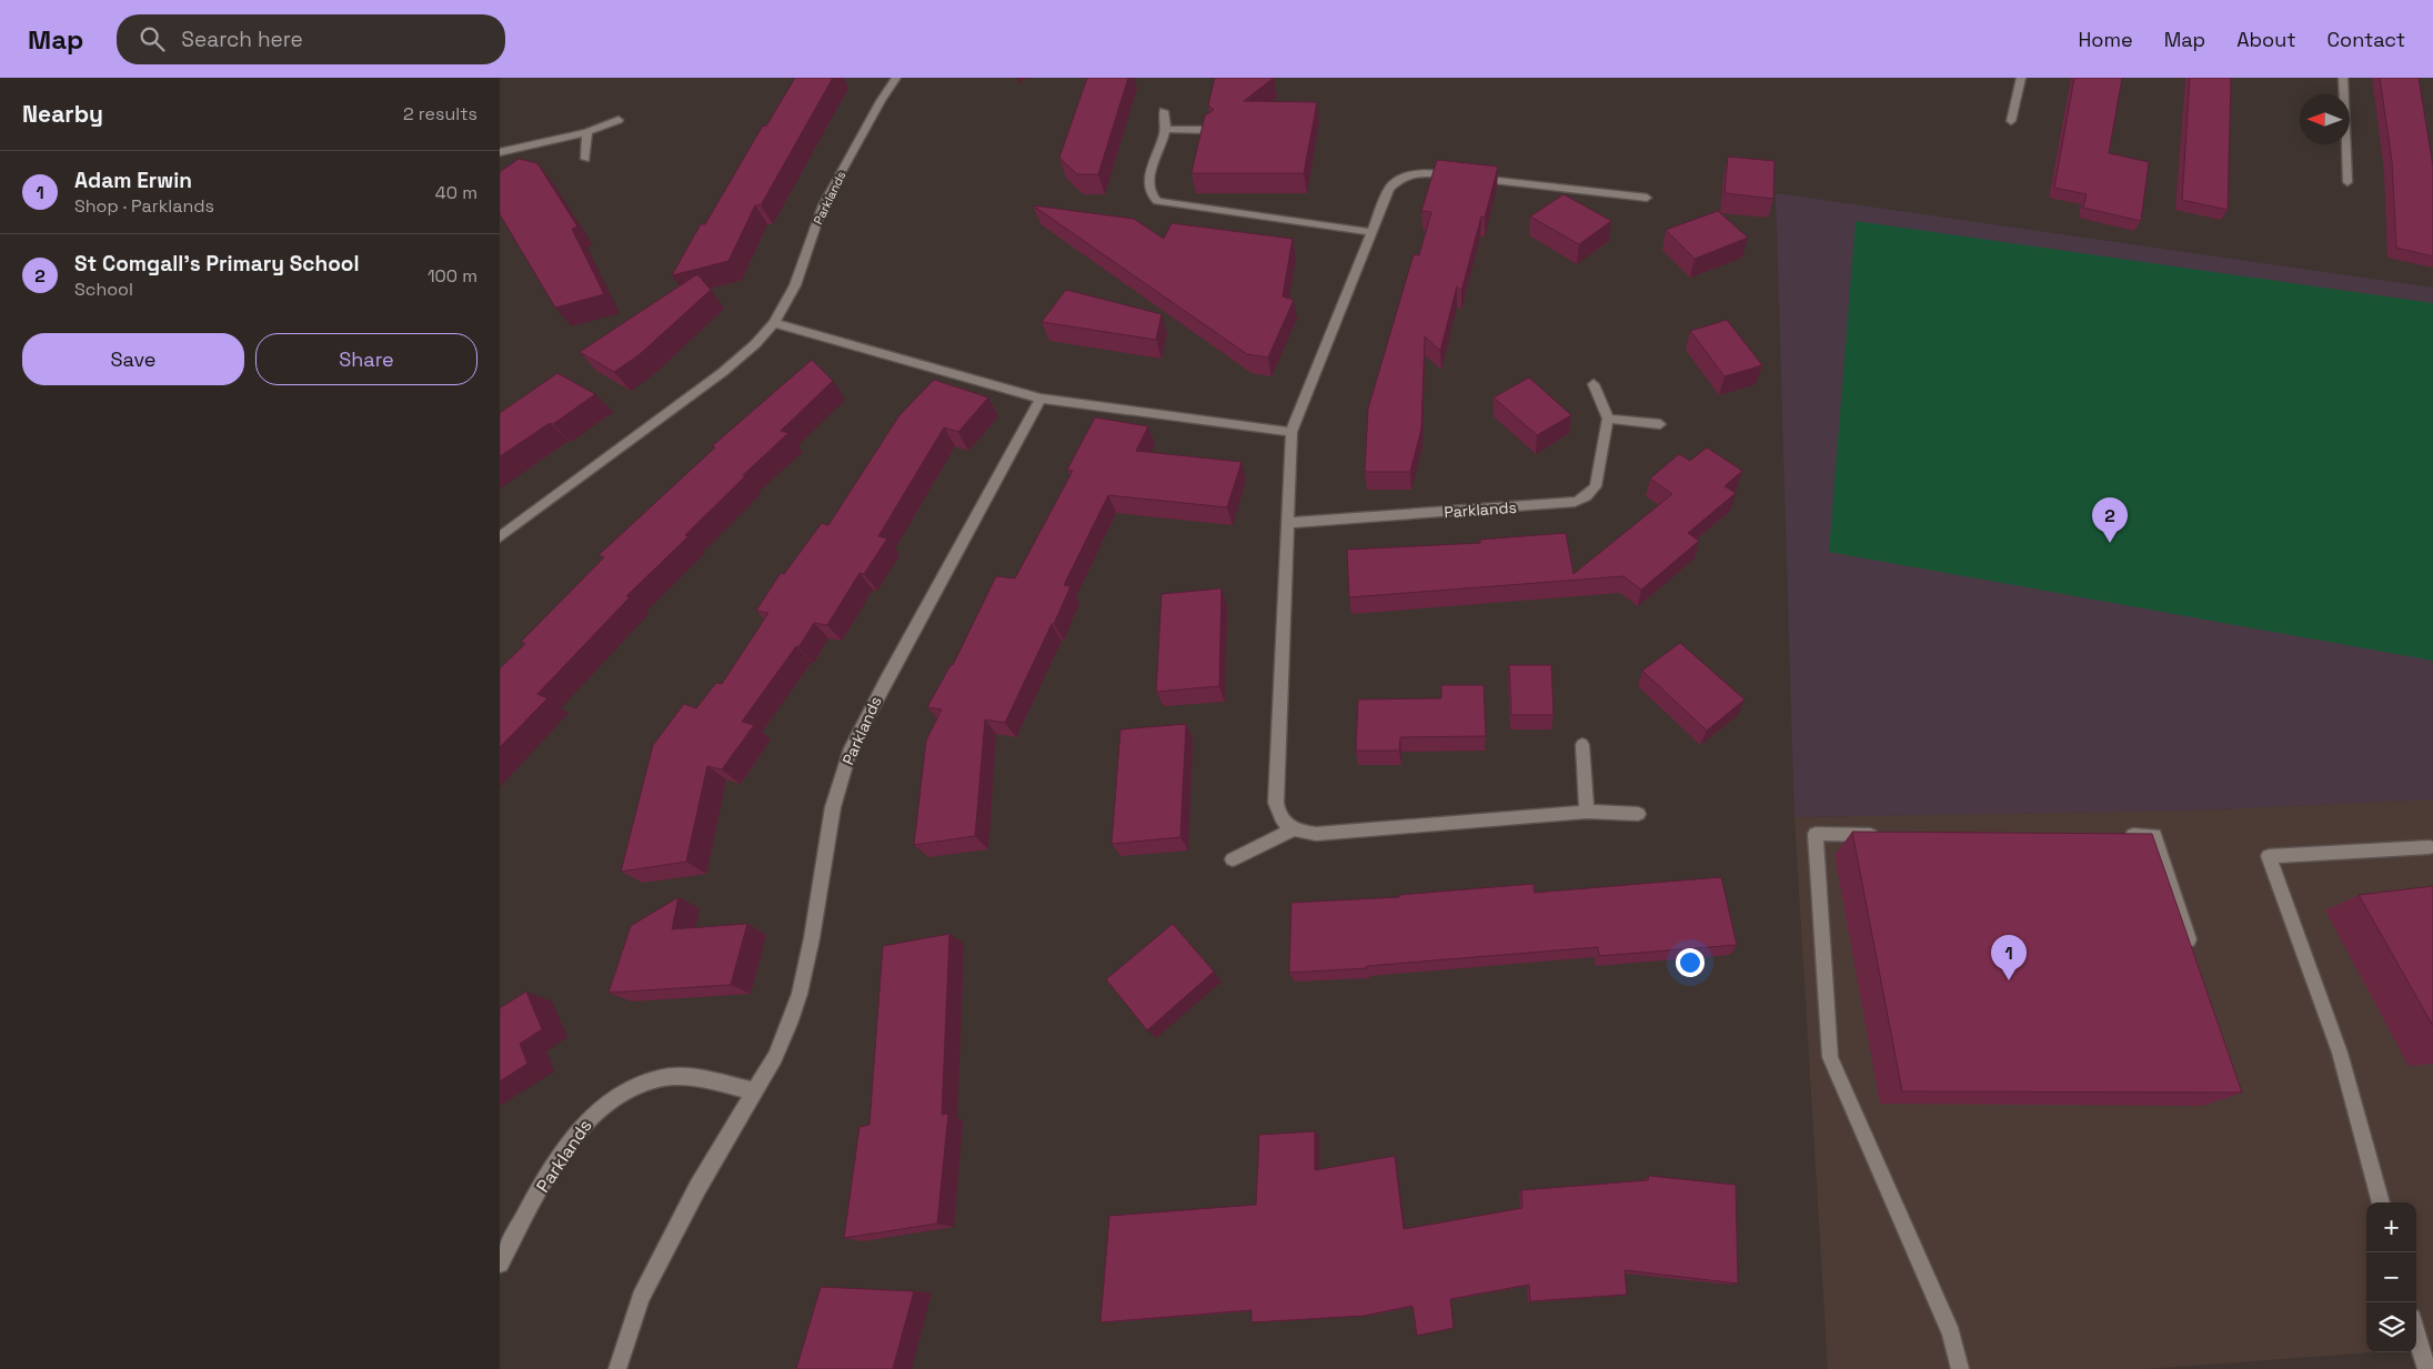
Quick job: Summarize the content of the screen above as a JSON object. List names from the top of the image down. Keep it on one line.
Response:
{"streets":{"street":["Parklands"]},"north":"left","page":{"header":"Map","search":"Search here","nav":["Home","Map","About","Contact"],"heading":["Nearby","2 results"],"list":[{"mark":"1","name":"Adam Erwin","note":"Shop · Parklands","value":"40 m"},{"mark":"2","name":"St Comgall's Primary School","note":"School","value":"100 m"}],"buttons":["Save","Share"],"pins":["2","1"],"map_buttons":["+","−"]}}
